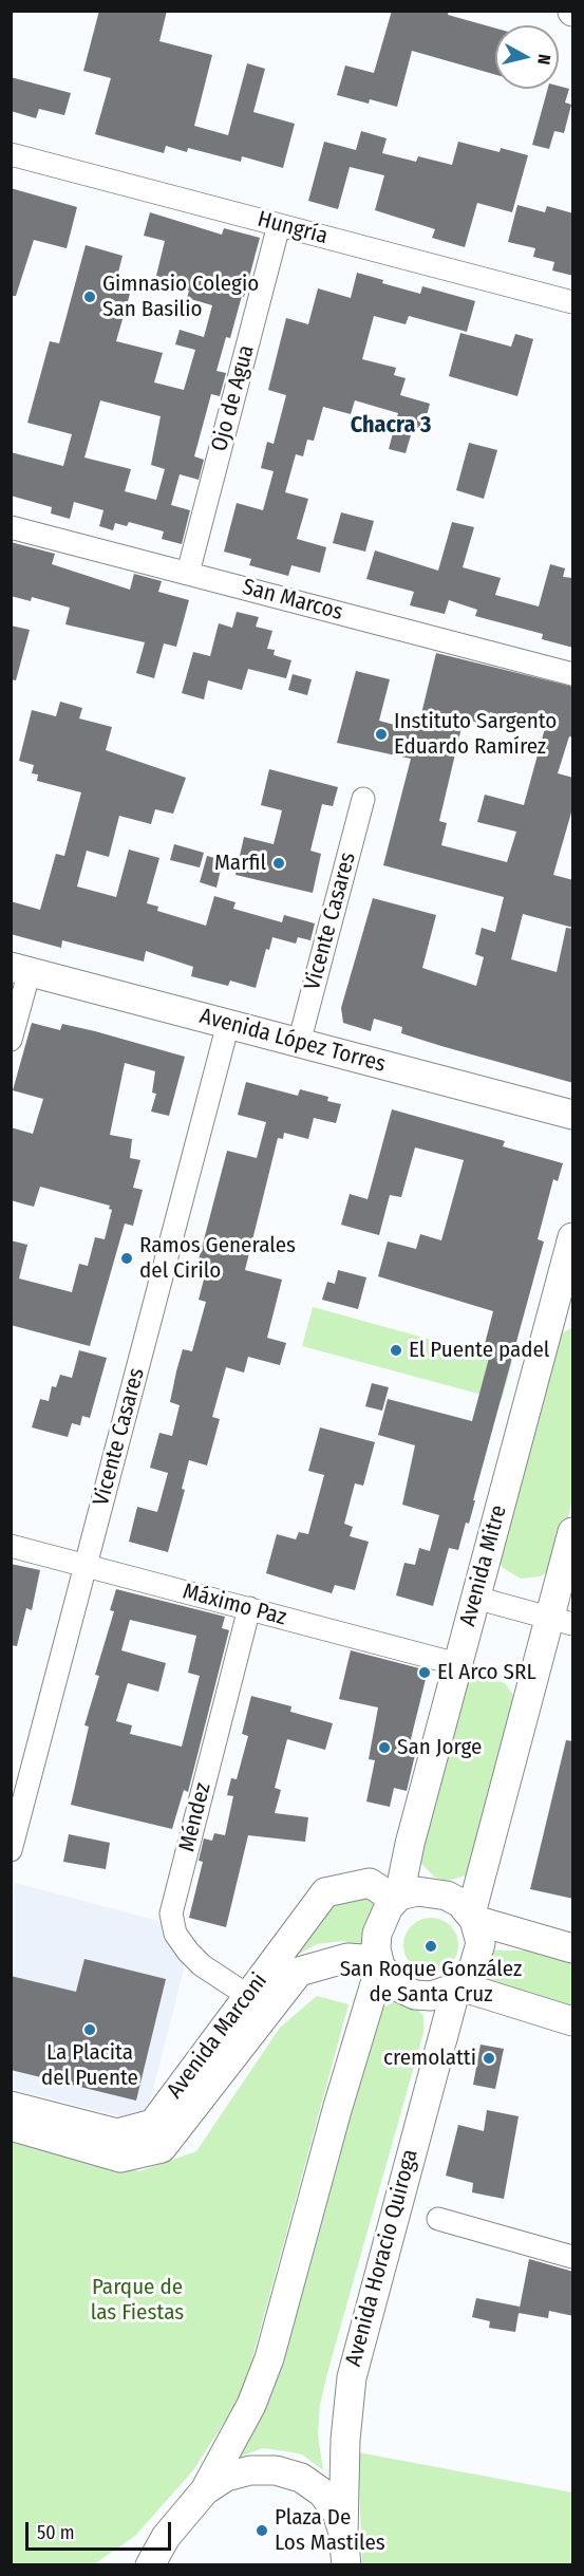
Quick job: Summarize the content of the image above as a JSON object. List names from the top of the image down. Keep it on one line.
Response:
{"streets":{"main road":["Avenida López Torres","Avenida Mitre","Avenida Marconi","Avenida Horacio Quiroga"],"street":["Hungría","Ojo de Agua","San Marcos","Vicente Casares","Máximo Paz","Méndez"]},"crossings":[["Hungría","Ojo de Agua"],["Ojo de Agua","San Marcos"],["Vicente Casares","Avenida López Torres"],["Vicente Casares","Máximo Paz"],["Avenida Mitre","Máximo Paz"],["Avenida Mitre","Avenida Marconi"],["Avenida Mitre","Avenida Horacio Quiroga"],["Máximo Paz","Méndez"],["Méndez","Avenida Marconi"],["Avenida Marconi","Avenida Horacio Quiroga"]],"districts":["Chacra 3"],"parks":["Parque de las Fiestas"],"places":["Gimnasio Colegio San Basilio","Instituto Sargento Eduardo Ramírez","Marfil","Ramos Generales del Cirilo","El Puente padel","El Arco SRL","San Jorge","San Roque González de Santa Cruz","La Placita del Puente","cremolatti","Plaza De Los Mastiles"],"scale_bar":"50 m","north":"right"}
